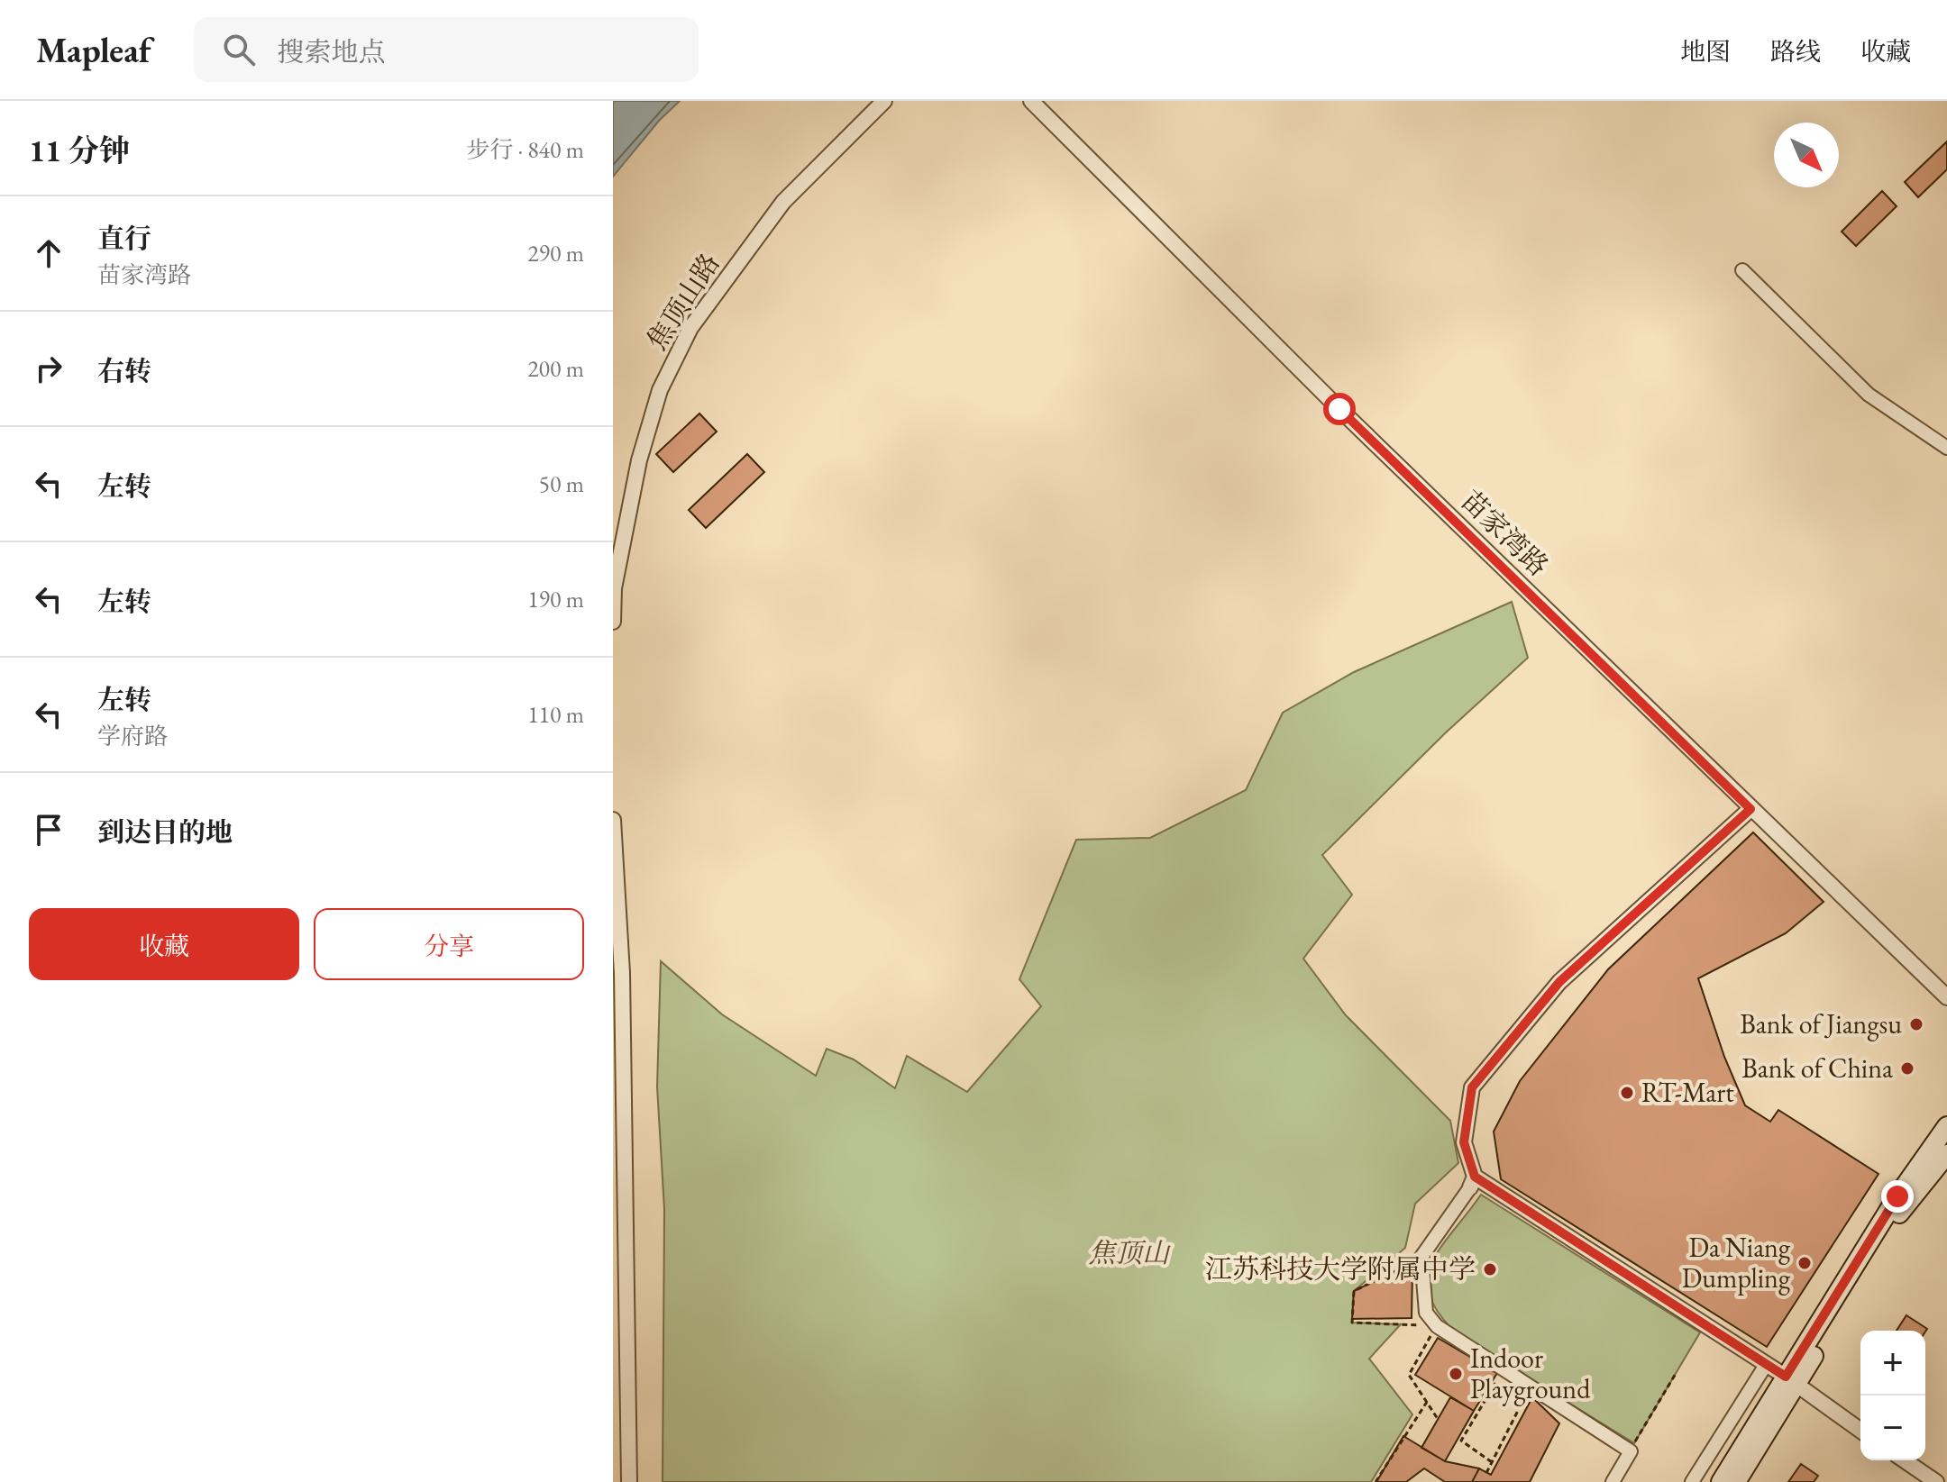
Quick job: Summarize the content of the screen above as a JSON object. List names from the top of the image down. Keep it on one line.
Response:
{"streets":{"street":["焦顶山路","苗家湾路"]},"parks":["焦顶山"],"places":["Bank of Jiangsu","Bank of China","RT-Mart","Da Niang Dumpling","江苏科技大学附属中学","Indoor Playground"],"north":"bottom right","page":{"header":"Mapleaf","search":"搜索地点","nav":["地图","路线","收藏"],"heading":["11 分钟","步行 · 840 m"],"list":[["直行","苗家湾路","290 m"],["右转","200 m"],["左转","50 m"],["左转","190 m"],["左转","学府路","110 m"],"到达目的地"],"buttons":["收藏","分享"],"map_buttons":["+","−"]}}
